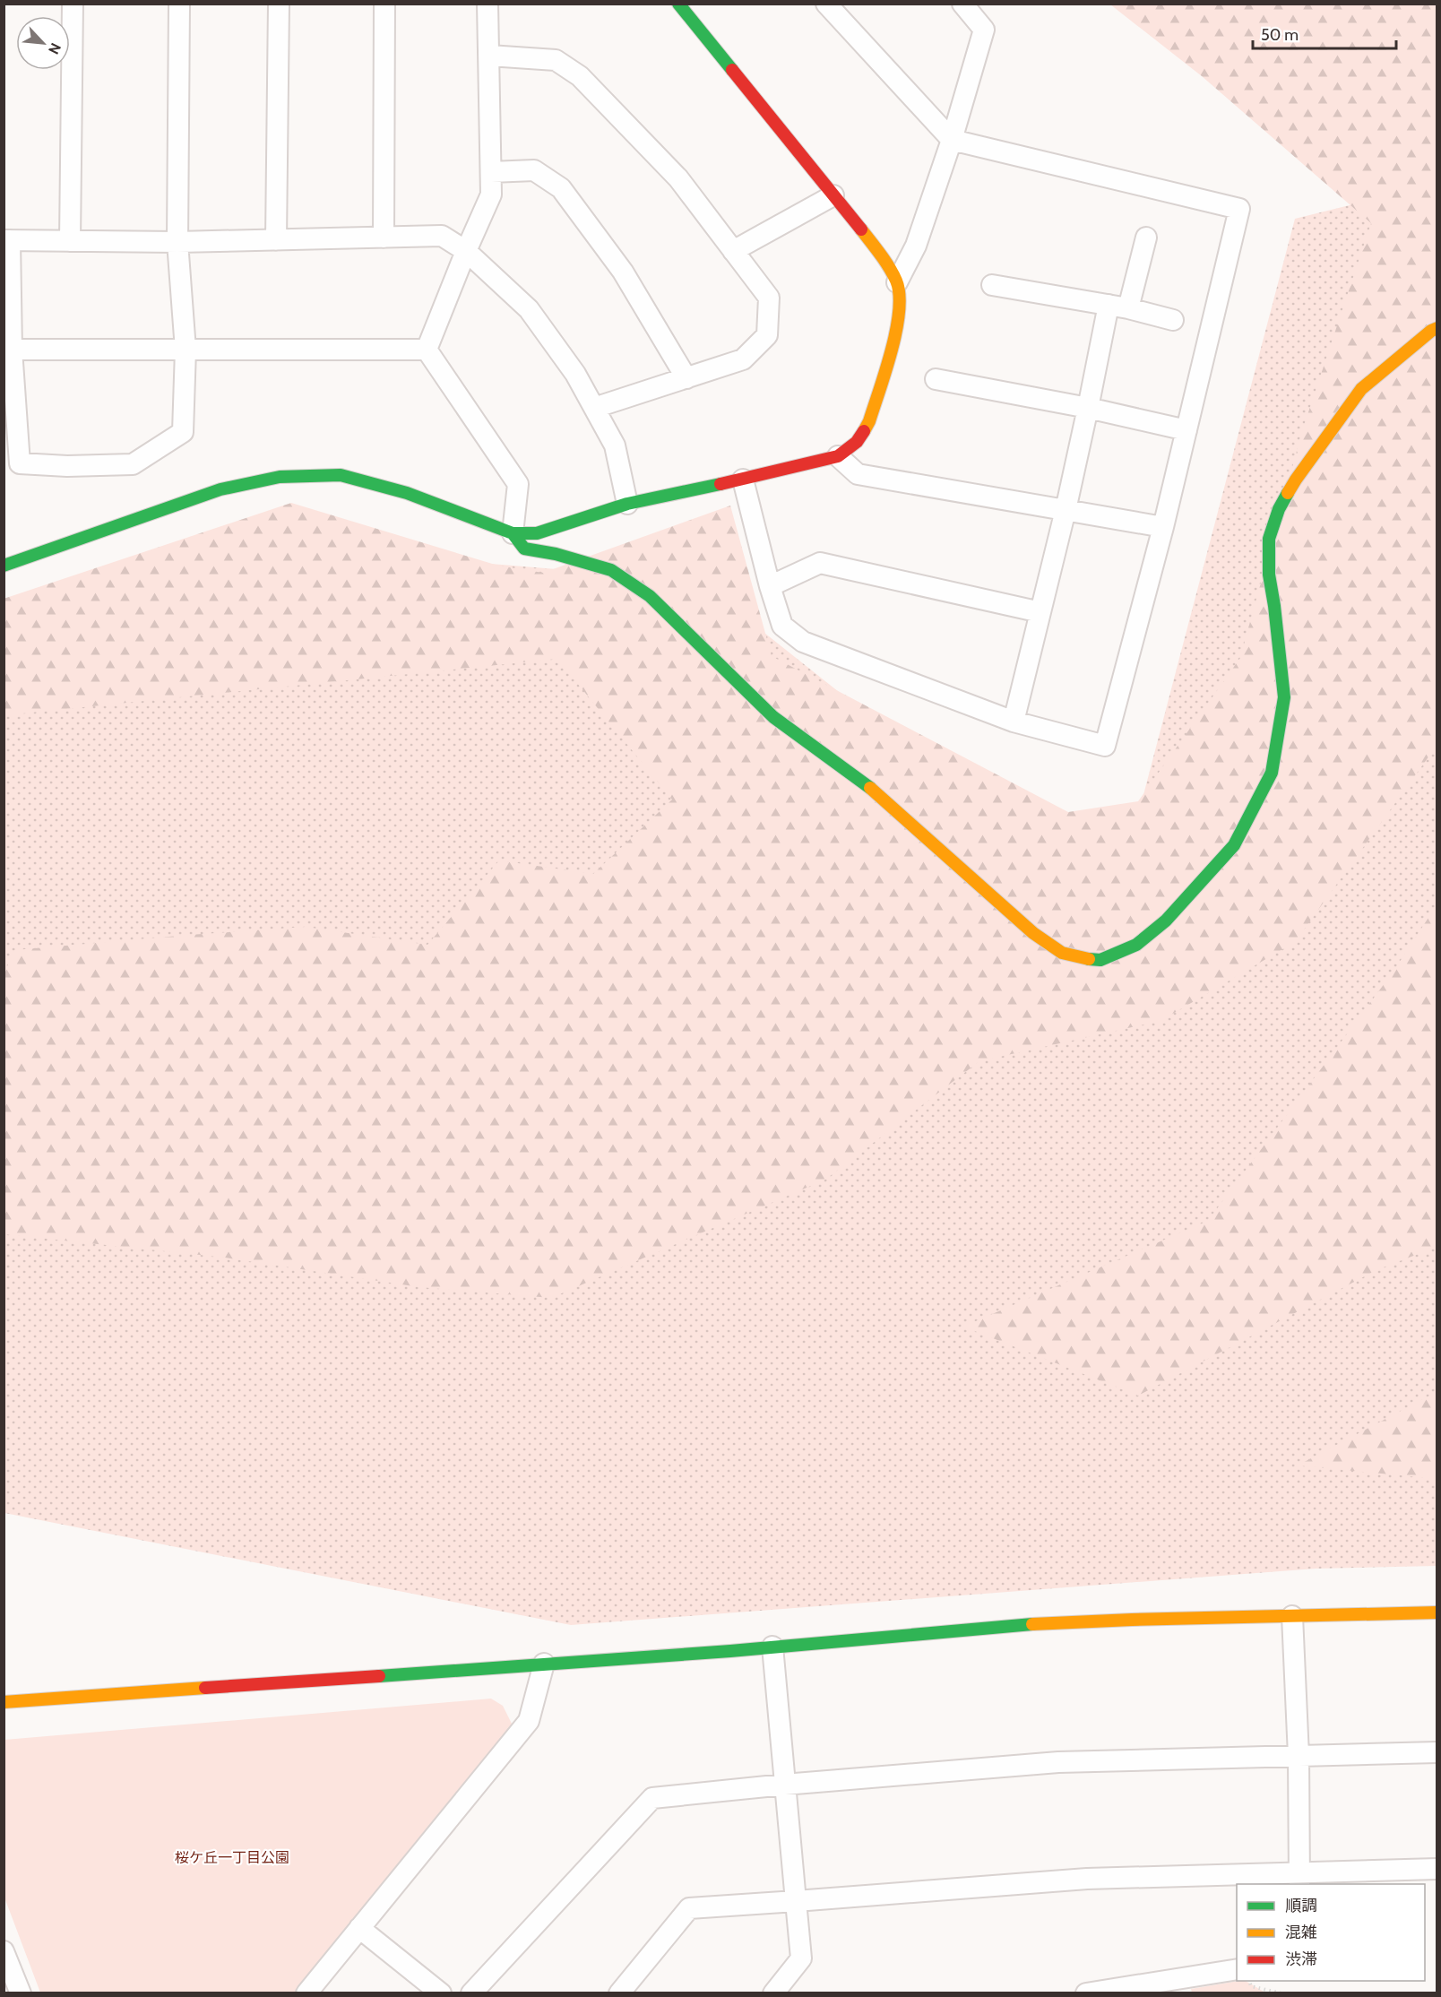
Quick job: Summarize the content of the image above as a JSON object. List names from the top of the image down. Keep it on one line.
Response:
{"parks":["桜ケ丘一丁目公園"],"legend":["順調","混雑","渋滞"],"scale_bar":"50 m","north":"bottom right"}
